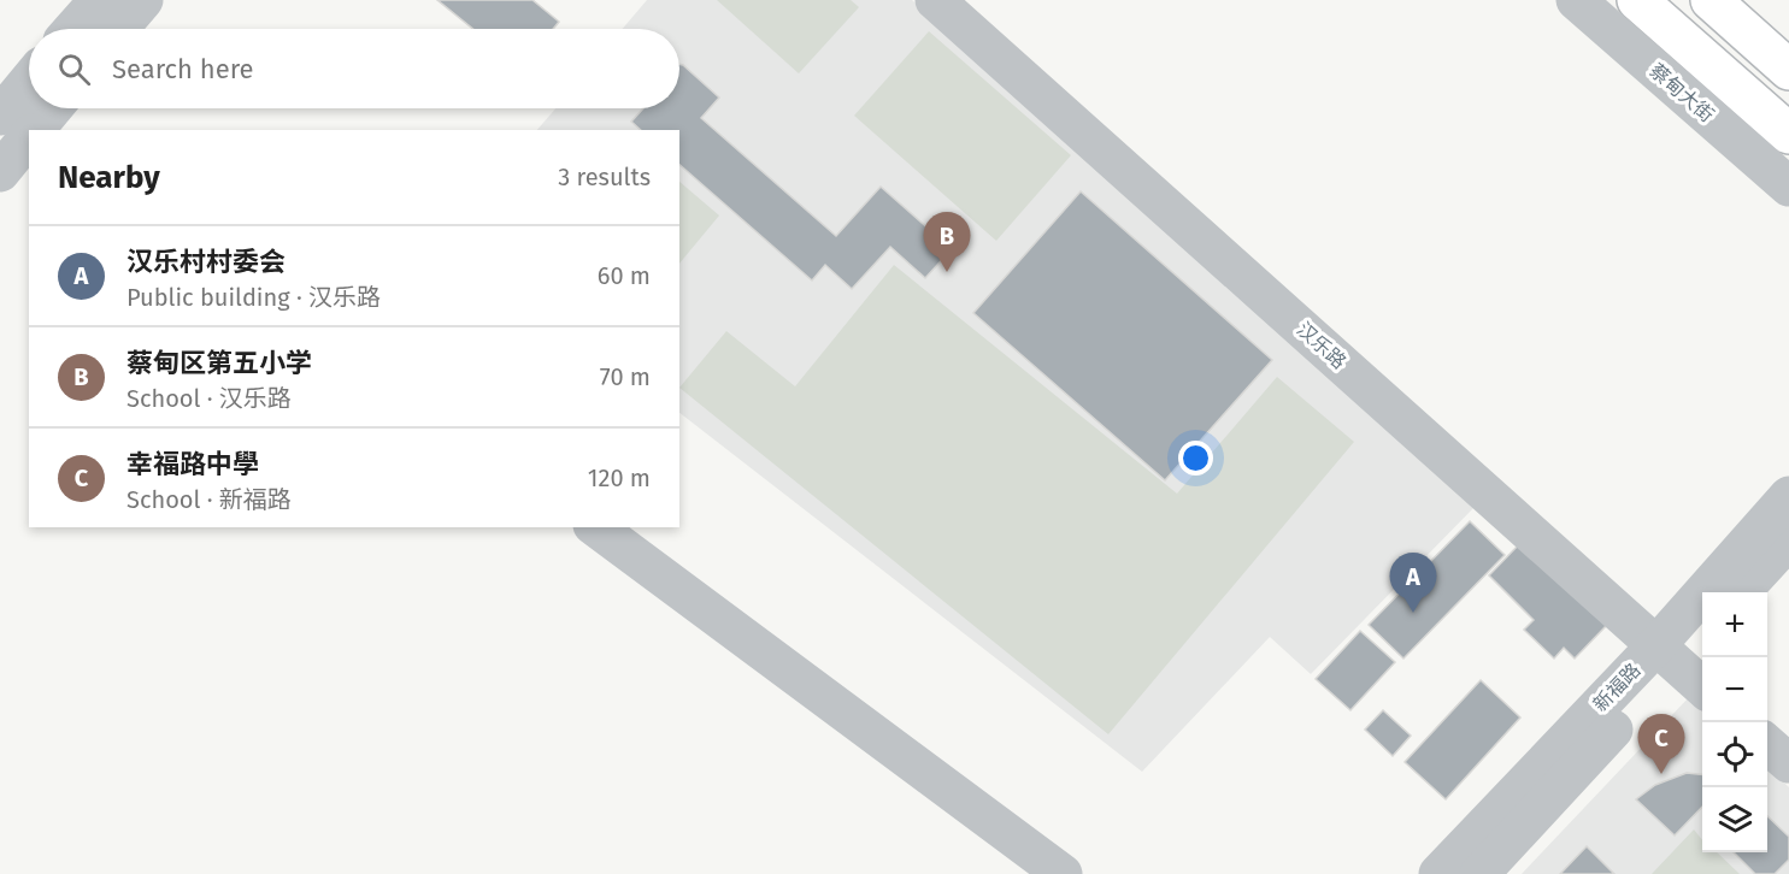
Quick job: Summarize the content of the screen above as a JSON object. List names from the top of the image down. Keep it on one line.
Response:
{"streets":{"main road":["蔡甸大街"],"street":["汉乐路","新福路"]},"crossings":[["汉乐路","新福路"]],"page":{"search":"Search here","heading":["Nearby","3 results"],"pins":["B","A","C"],"list":[{"mark":"A","name":"汉乐村村委会","note":"Public building · 汉乐路","value":"60 m"},{"mark":"B","name":"蔡甸区第五小学","note":"School · 汉乐路","value":"70 m"},{"mark":"C","name":"幸福路中學","note":"School · 新福路","value":"120 m"}],"map_buttons":["+","−"]}}
